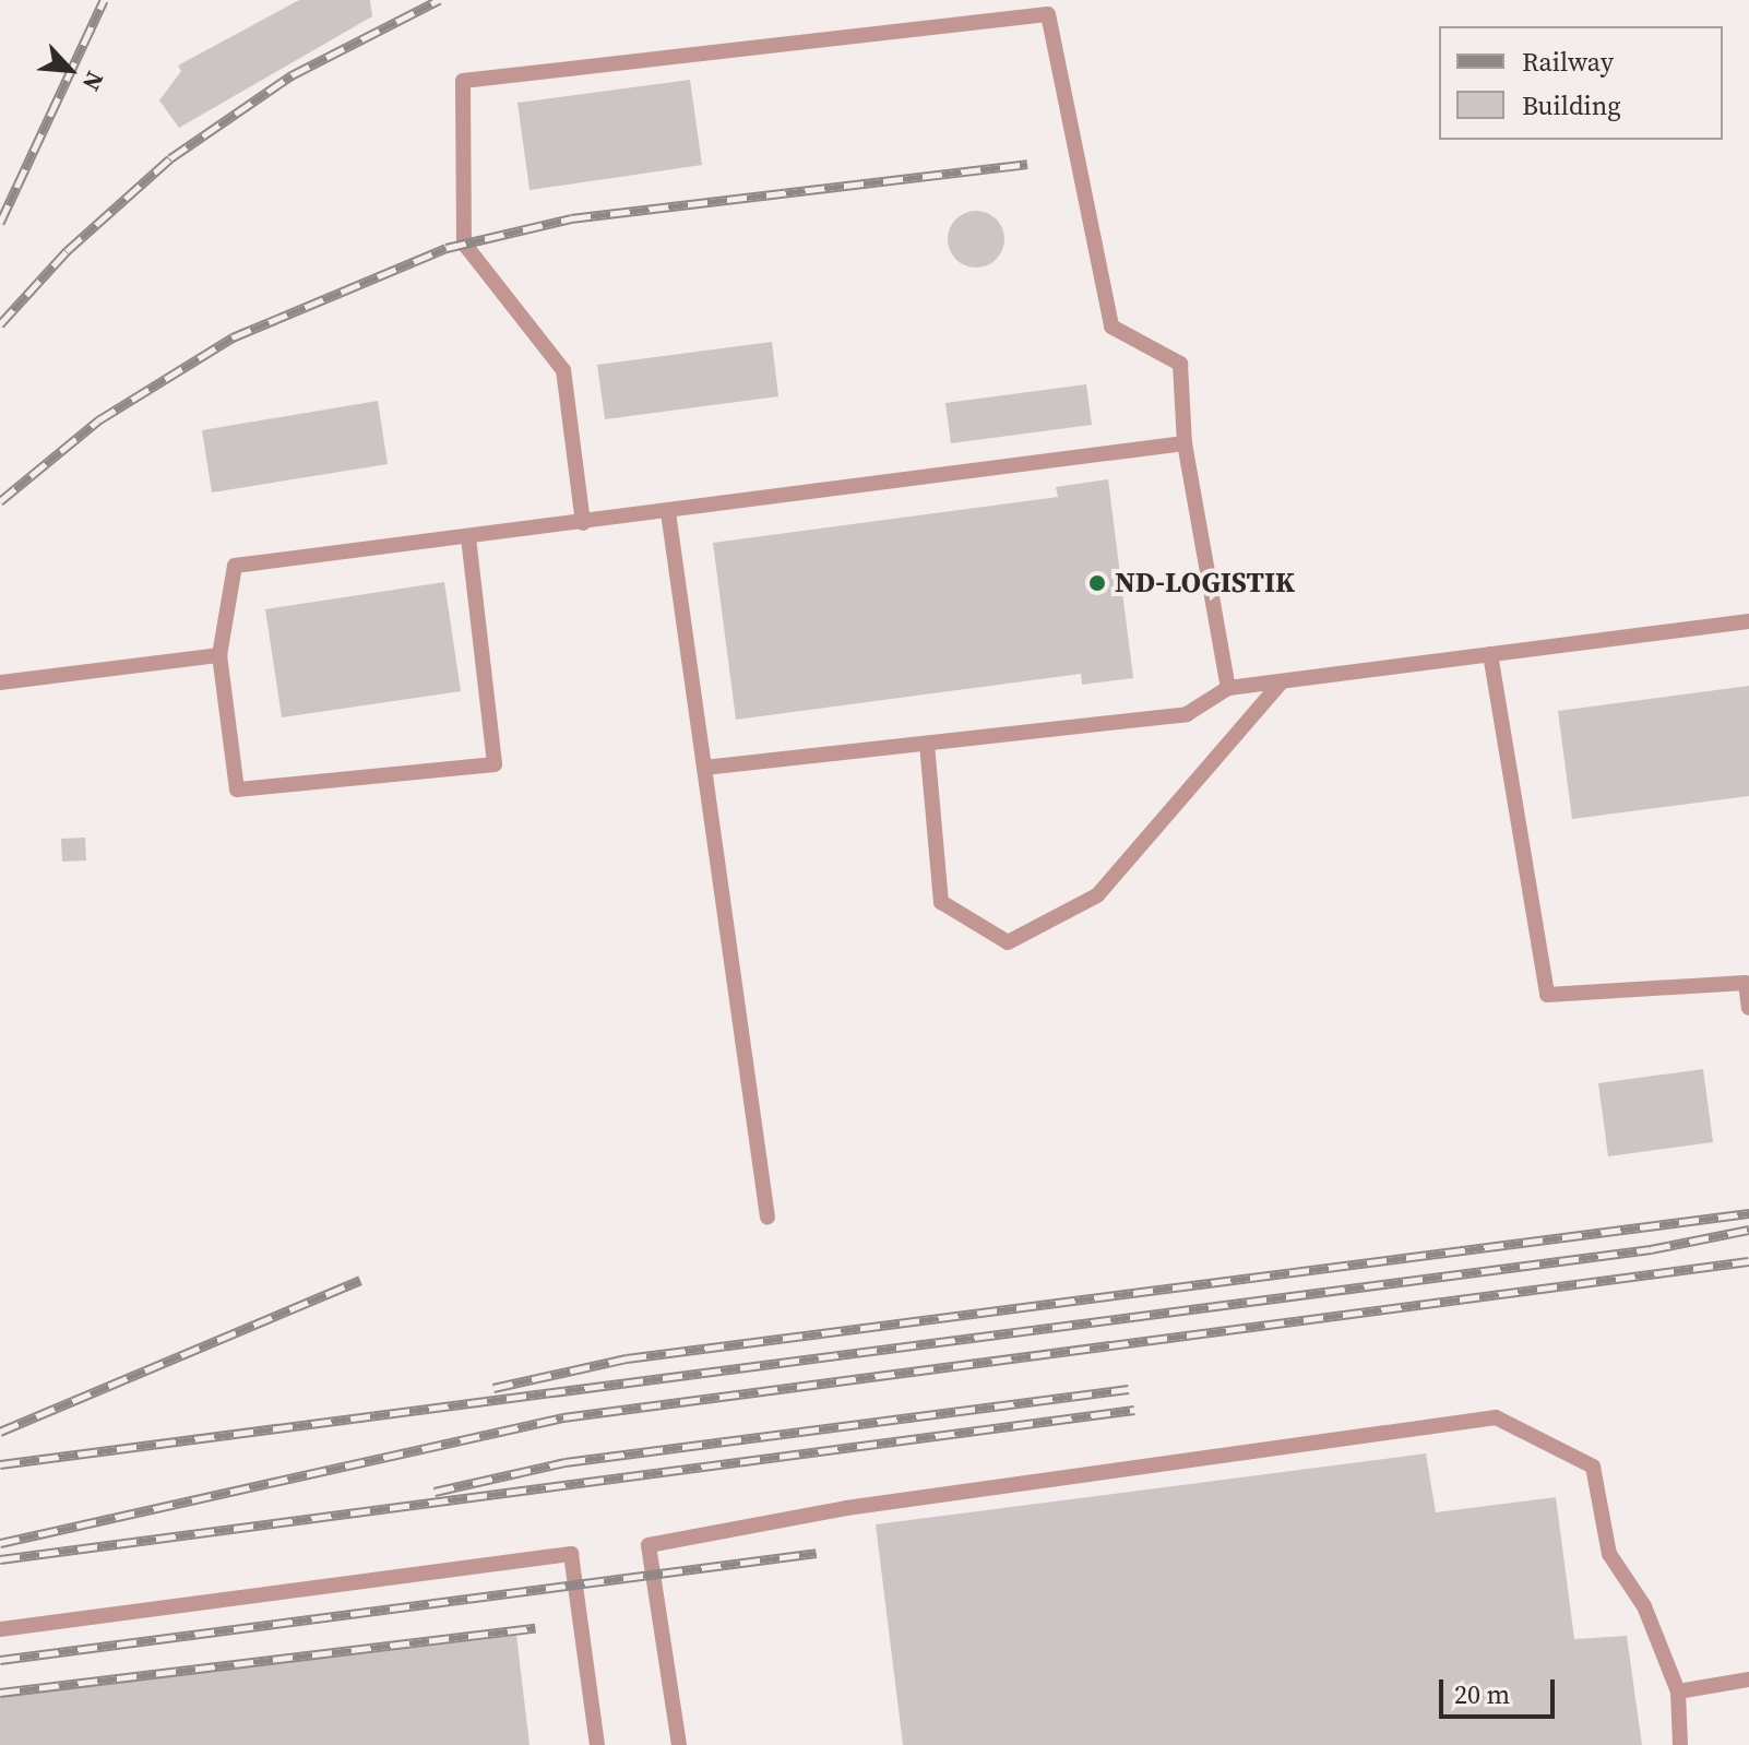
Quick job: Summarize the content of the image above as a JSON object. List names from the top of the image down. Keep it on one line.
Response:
{"places":["ND-LOGISTIK"],"legend":["Railway","Building"],"scale_bar":"20 m","north":"bottom right"}
